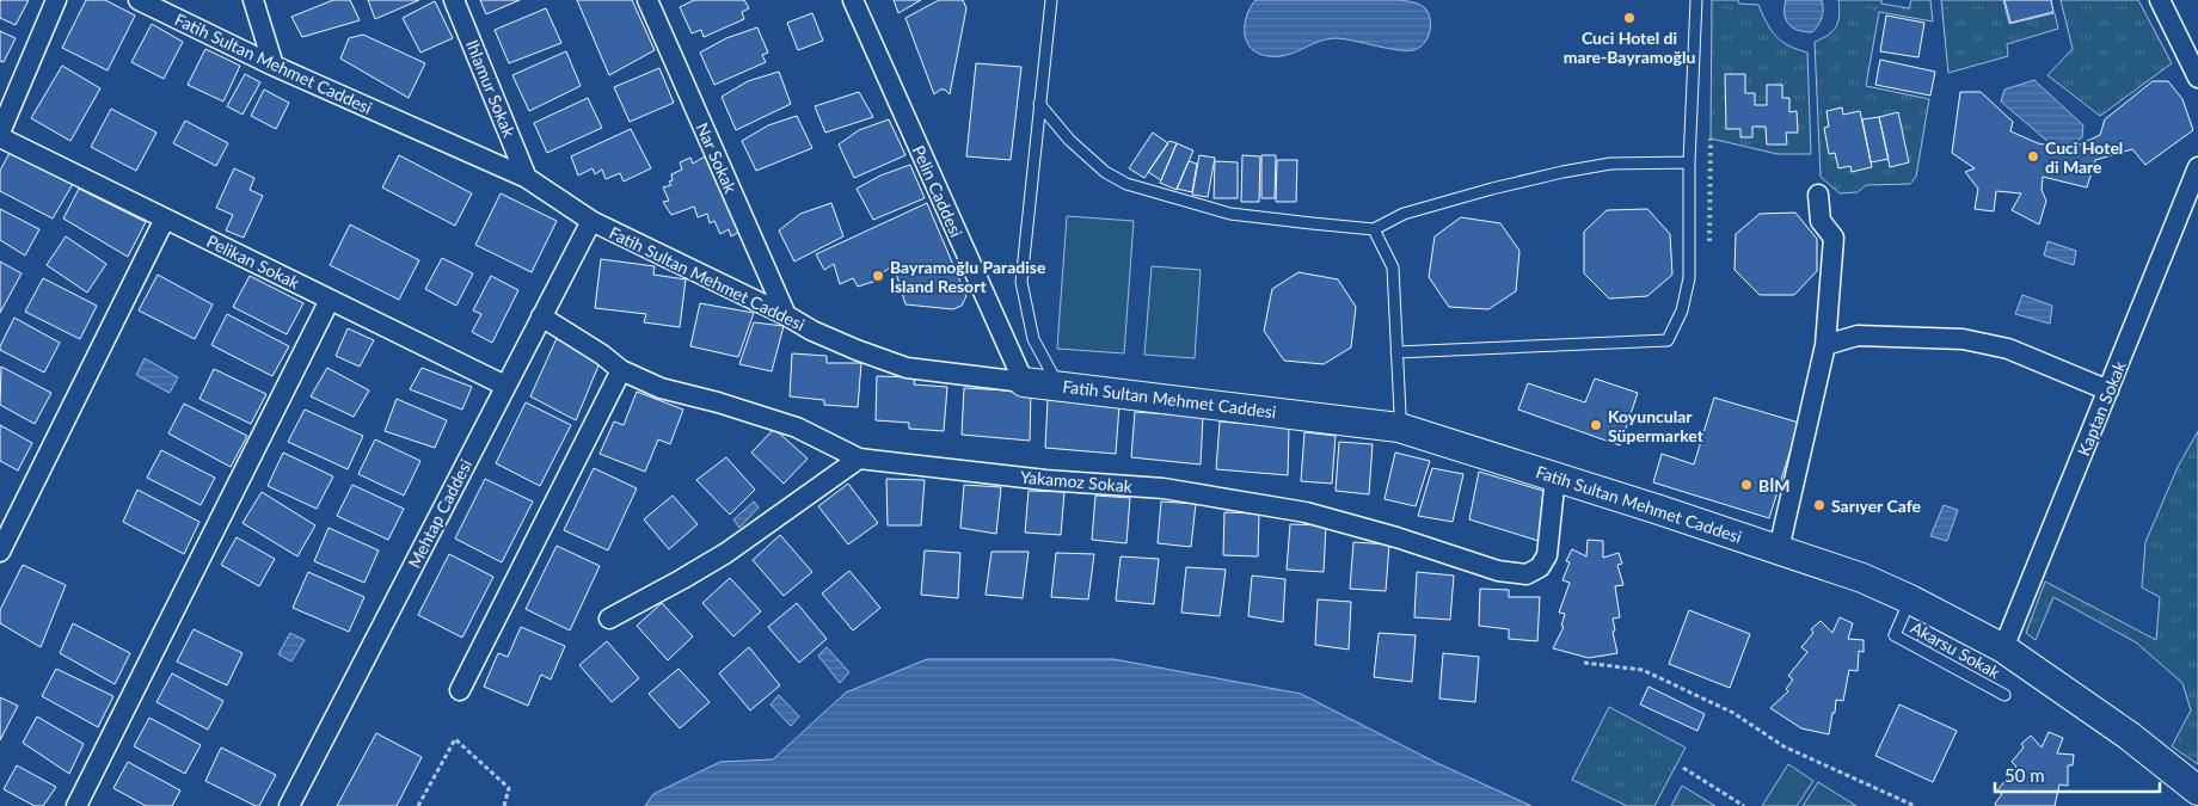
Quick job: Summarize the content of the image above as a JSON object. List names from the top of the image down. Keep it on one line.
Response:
{"streets":{"street":["Fatih Sultan Mehmet Caddesi","Ihlamur Sokak","Nar Sokak","Pelin Caddesi","Pelikan Sokak","Kaptan Sokak","Yakamoz Sokak","Mehtap Caddesi"],"lane":["Akarsu Sokak"]},"crossings":[["Fatih Sultan Mehmet Caddesi","Ihlamur Sokak"],["Fatih Sultan Mehmet Caddesi","Nar Sokak"],["Fatih Sultan Mehmet Caddesi","Pelin Caddesi"],["Fatih Sultan Mehmet Caddesi","Kaptan Sokak"],["Fatih Sultan Mehmet Caddesi","Yakamoz Sokak"],["Fatih Sultan Mehmet Caddesi","Mehtap Caddesi"],["Fatih Sultan Mehmet Caddesi","Akarsu Sokak"],["Pelikan Sokak","Mehtap Caddesi"],["Yakamoz Sokak","Mehtap Caddesi"]],"places":["Cuci Hotel di mare-Bayramoğlu","Cuci Hotel di Mare","Bayramoğlu Paradise İsland Resort","Koyuncular Süpermarket","BİM","Sarıyer Cafe"],"scale_bar":"50 m"}
